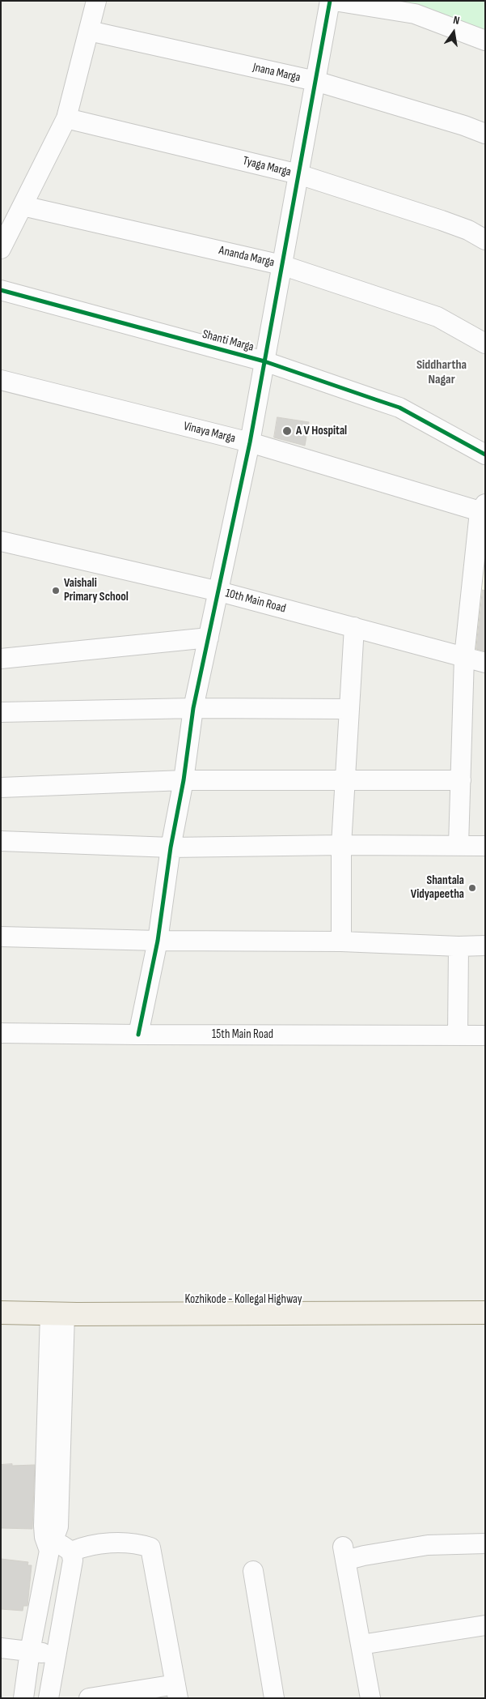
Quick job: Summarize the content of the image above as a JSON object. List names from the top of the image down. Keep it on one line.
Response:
{"streets":{"main road":["Kozhikode - Kollegal Highway"],"street":["Jnana Marga","Tyaga Marga","Ananda Marga","Shanti Marga","Vinaya Marga","10th Main Road","15th Main Road"]},"districts":["Siddhartha Nagar"],"places":["A V Hospital","Vaishali Primary School","Shantala Vidyapeetha"],"north":"top"}
